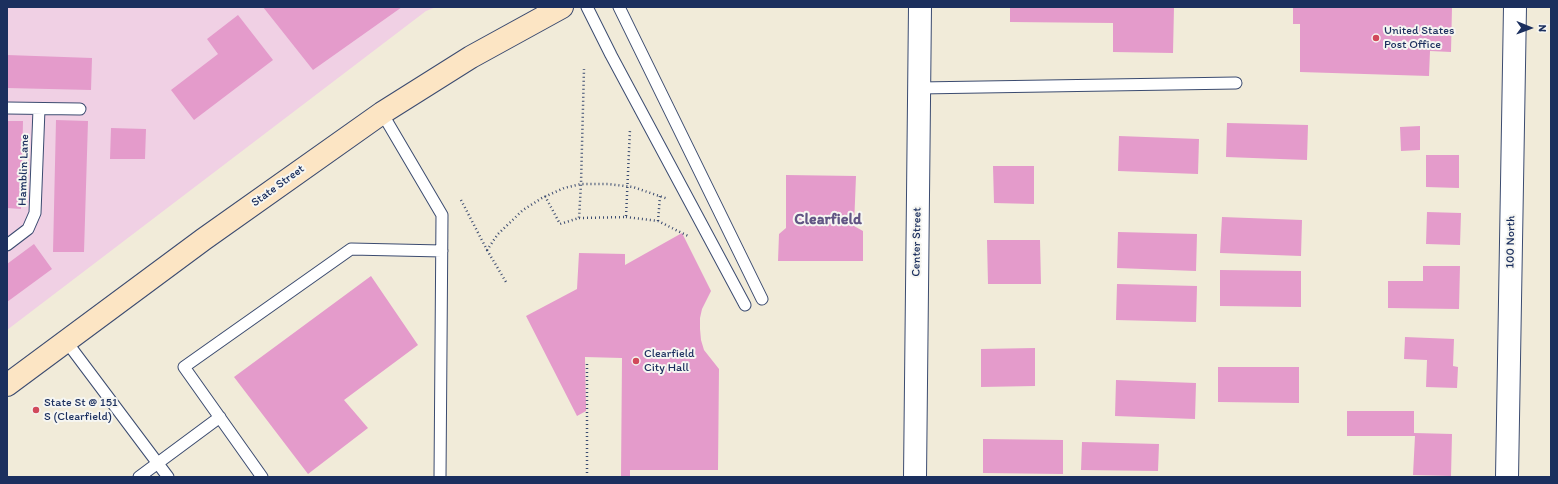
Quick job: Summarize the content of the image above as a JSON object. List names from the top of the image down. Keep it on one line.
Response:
{"streets":{"main road":["State Street"],"street":["Center Street","100 North"],"lane":["Hamblin Lane"]},"districts":["Clearfield"],"places":["United States Post Office","Clearfield City Hall","State St @ 151 S (Clearfield)"],"north":"right"}
